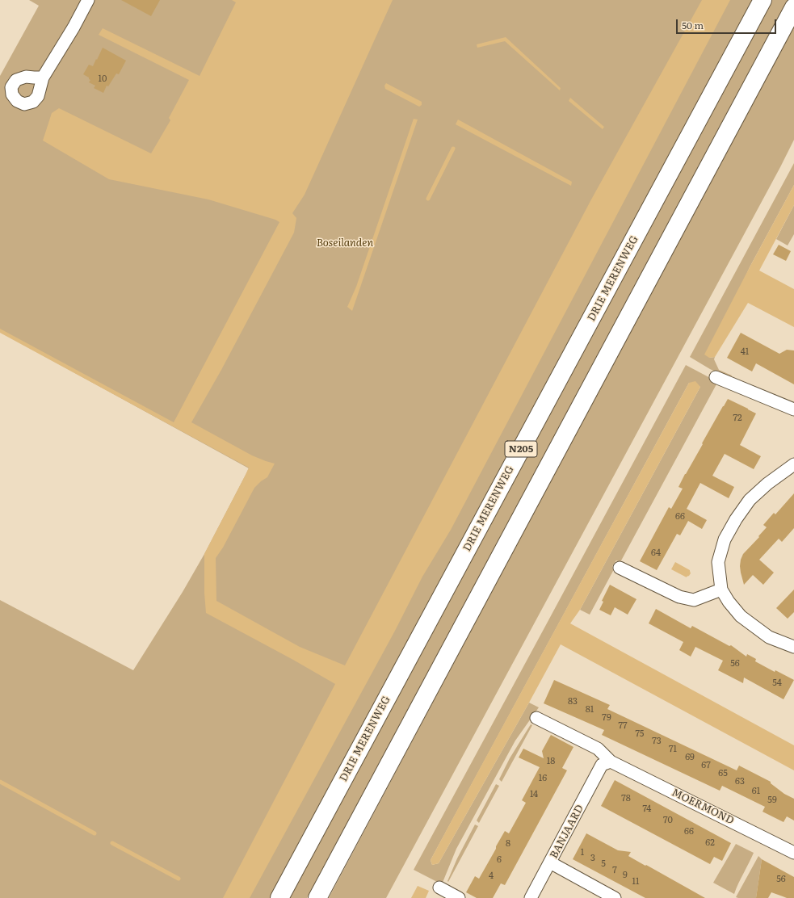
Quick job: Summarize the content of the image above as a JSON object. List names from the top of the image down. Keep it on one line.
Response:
{"streets":{"highway":["DRIE MERENWEG","N205"],"street":["MOERMOND","BANJAARD"]},"crossings":[["MOERMOND","BANJAARD"]],"parks":["Boseilanden"],"house_numbers":["10","41","72","66","64","56","54","83","81","79","77","75","73","71","69","18","67","65","16","63","61","14","78","59","74","70","66","62","8","1","3","6","5","7","9","4","56","11"],"scale_bar":"50 m"}
